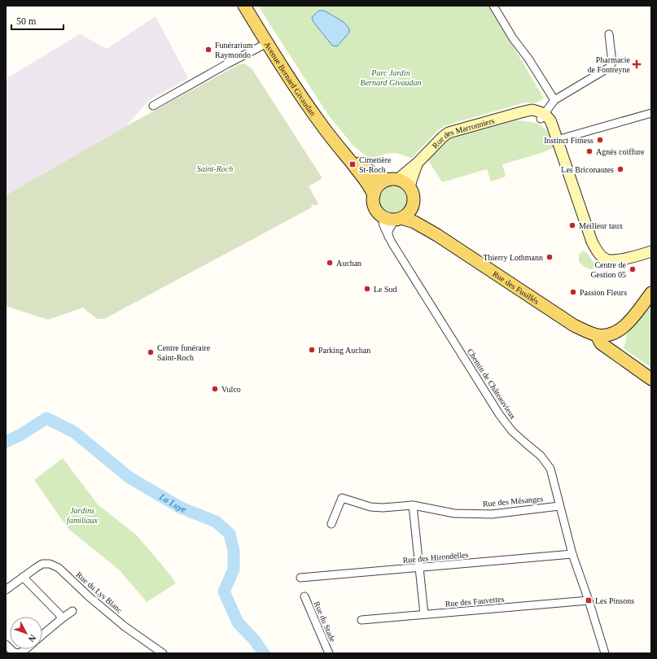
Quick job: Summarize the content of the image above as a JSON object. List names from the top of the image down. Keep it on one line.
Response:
{"streets":{"main road":["Avenue Bernard Givaudan","Rue des Fusillés"],"street":["Rue des Marronniers","Chemin de Châteauvieux","Rue des Mésanges","Rue des Hirondelles","Rue du Lys Blanc","Rue des Fauvettes","Rue du Stade"]},"crossings":[["Rue des Marronniers","Rue des Fusillés"],["Rue des Marronniers","Chemin de Châteauvieux"],["Rue des Fusillés","Chemin de Châteauvieux"],["Chemin de Châteauvieux","Rue des Mésanges"],["Chemin de Châteauvieux","Rue des Hirondelles"],["Chemin de Châteauvieux","Rue des Fauvettes"]],"water":["La Luye"],"parks":["Parc Jardin Bernard Givaudan","Saint-Roch","Jardins familiaux"],"places":{"other":["Funérarium Raymondo","Instinct Fitness","Agnès coiffure","Les Briconautes","Meilleur taux","Thierry Lothmann","Auchan","Centre de Gestion 05","Le Sud","Passion Fleurs","Parking Auchan","Centre funéraire Saint-Roch","Vulco"],"health":["Pharmacie de Fontreyne"],"transit":["Cimetière St-Roch","Les Pinsons"]},"scale_bar":"50 m","north":"bottom right"}
